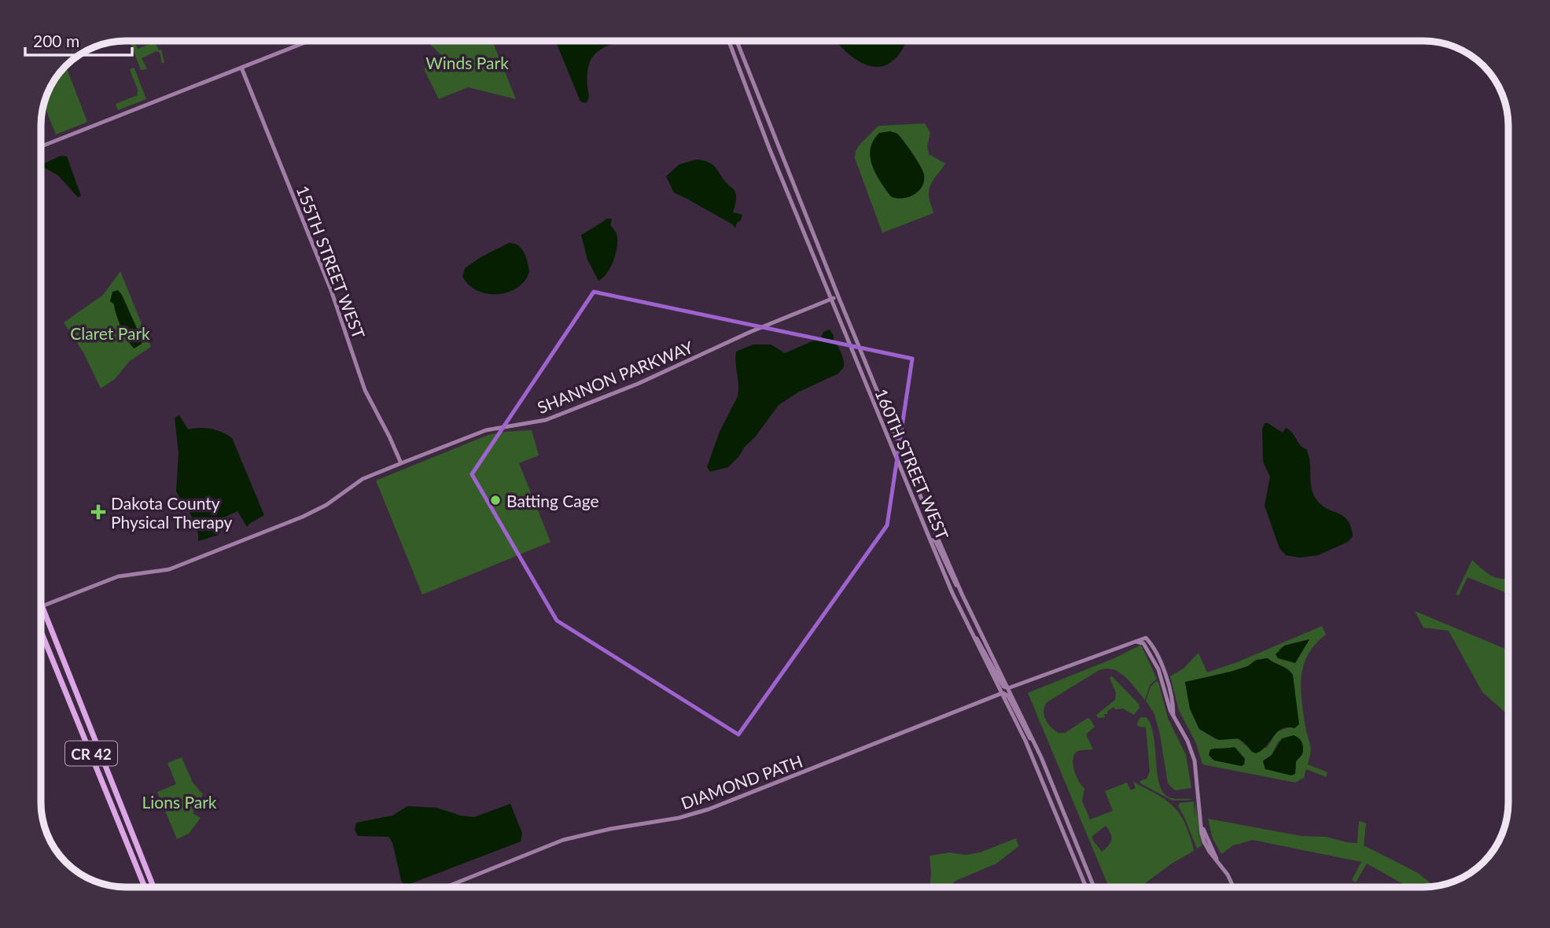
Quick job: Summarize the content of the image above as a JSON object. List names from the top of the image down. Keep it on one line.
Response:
{"streets":{"highway":["CR 42"],"street":["155TH STREET WEST","SHANNON PARKWAY","160TH STREET WEST","DIAMOND PATH"]},"crossings":[["155TH STREET WEST","SHANNON PARKWAY"],["SHANNON PARKWAY","160TH STREET WEST"],["SHANNON PARKWAY","CR 42"],["160TH STREET WEST","DIAMOND PATH"]],"parks":["Winds Park","Claret Park","Lions Park"],"places":{"other":["Batting Cage"],"health":["Dakota County Physical Therapy"]},"scale_bar":"200 m"}
